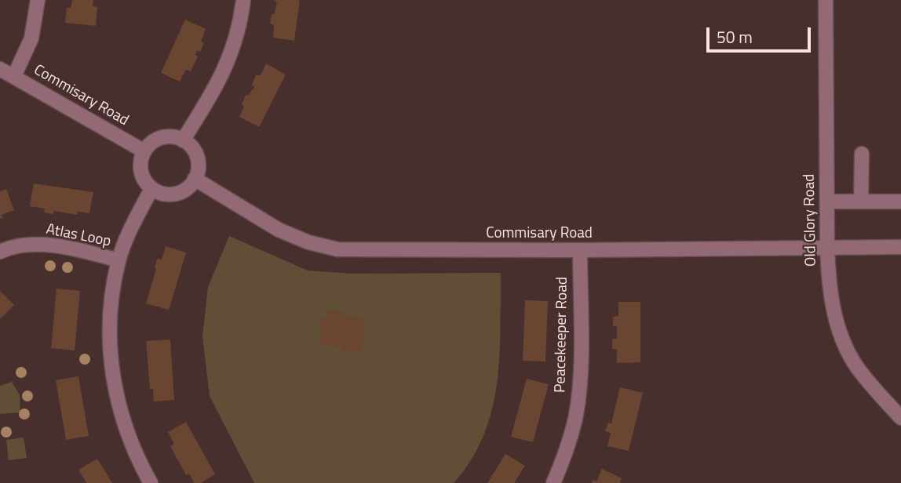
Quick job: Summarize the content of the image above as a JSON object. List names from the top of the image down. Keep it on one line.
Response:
{"streets":{"street":["Commisary Road","Old Glory Road","Atlas Loop","Peacekeeper Road"]},"crossings":[["Commisary Road","Old Glory Road"],["Commisary Road","Peacekeeper Road"]],"scale_bar":"50 m"}
